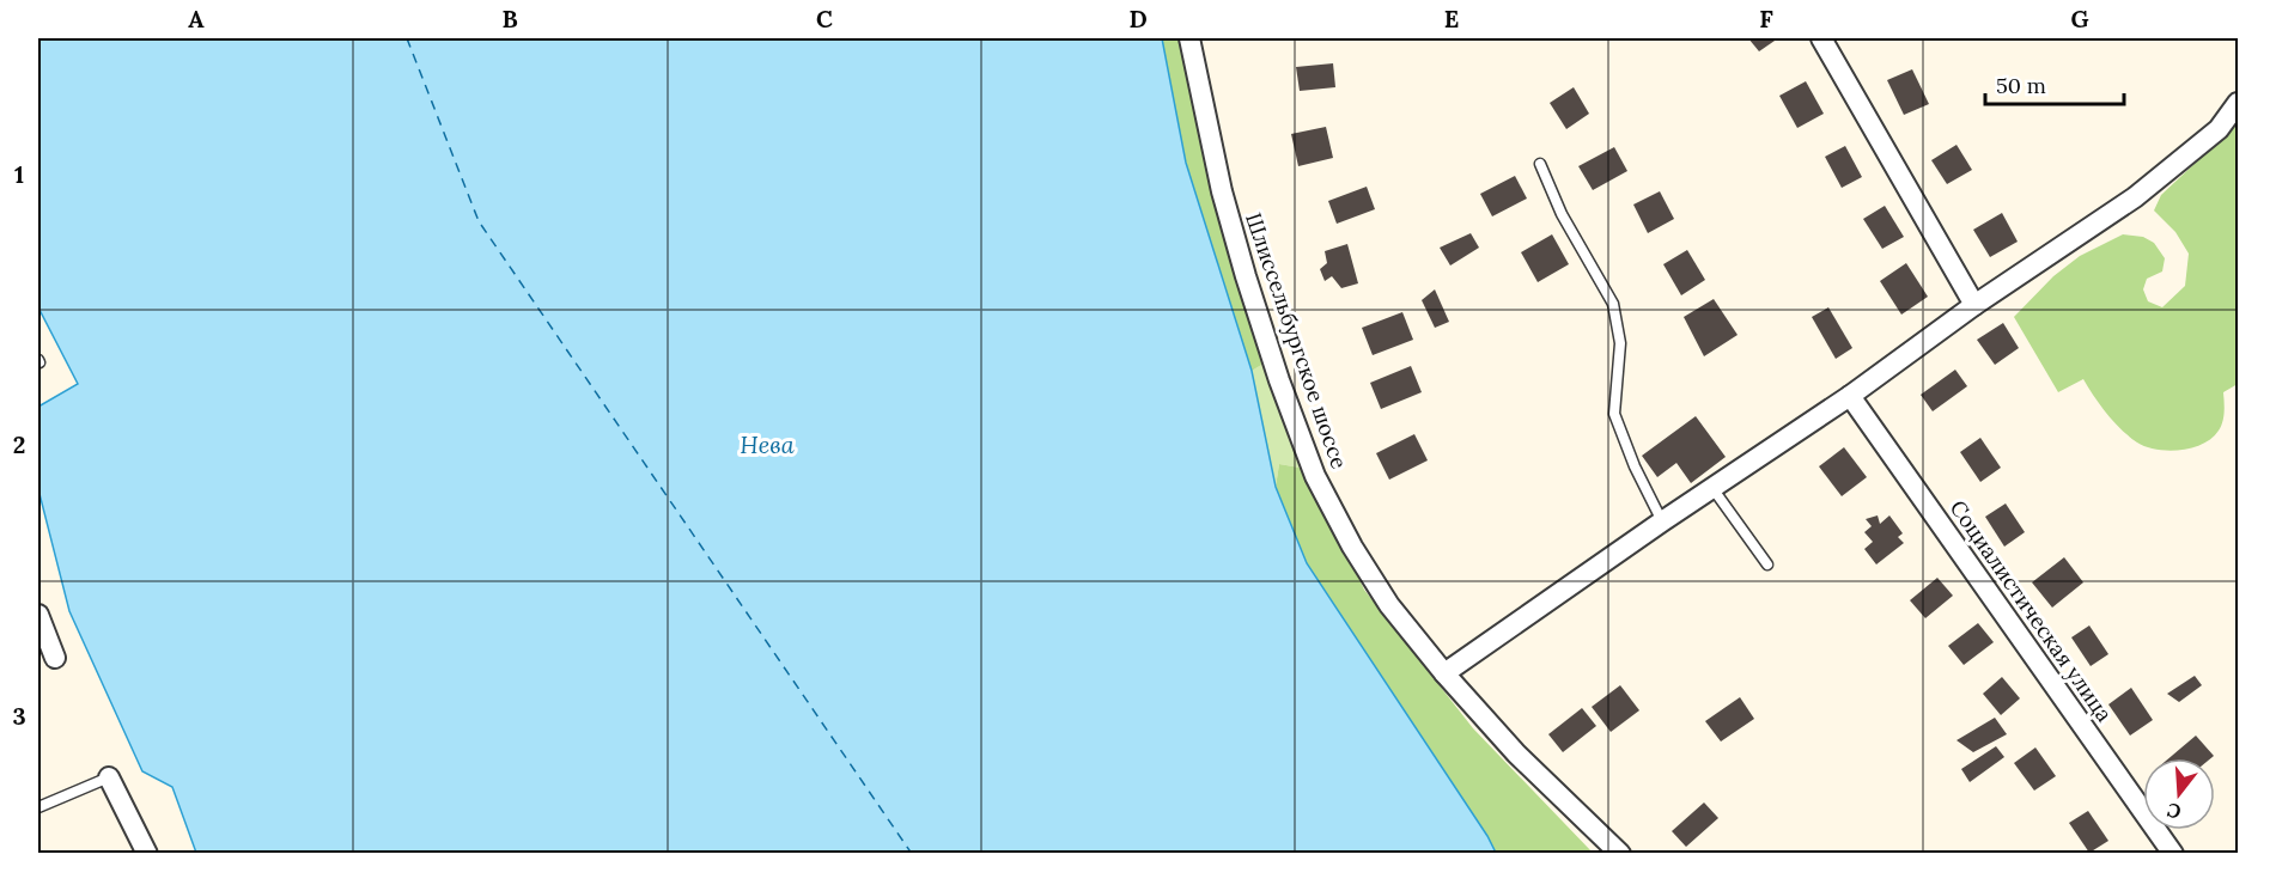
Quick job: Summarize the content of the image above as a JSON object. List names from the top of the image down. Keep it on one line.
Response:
{"streets":{"street":["Шлиссельбургское шоссе","Социалистическая улица"]},"water":["Нева"],"scale_bar":"50 m","north":"bottom","grid":{"columns":["A","B","C","D","E","F","G"],"rows":["1","2","3"]}}
